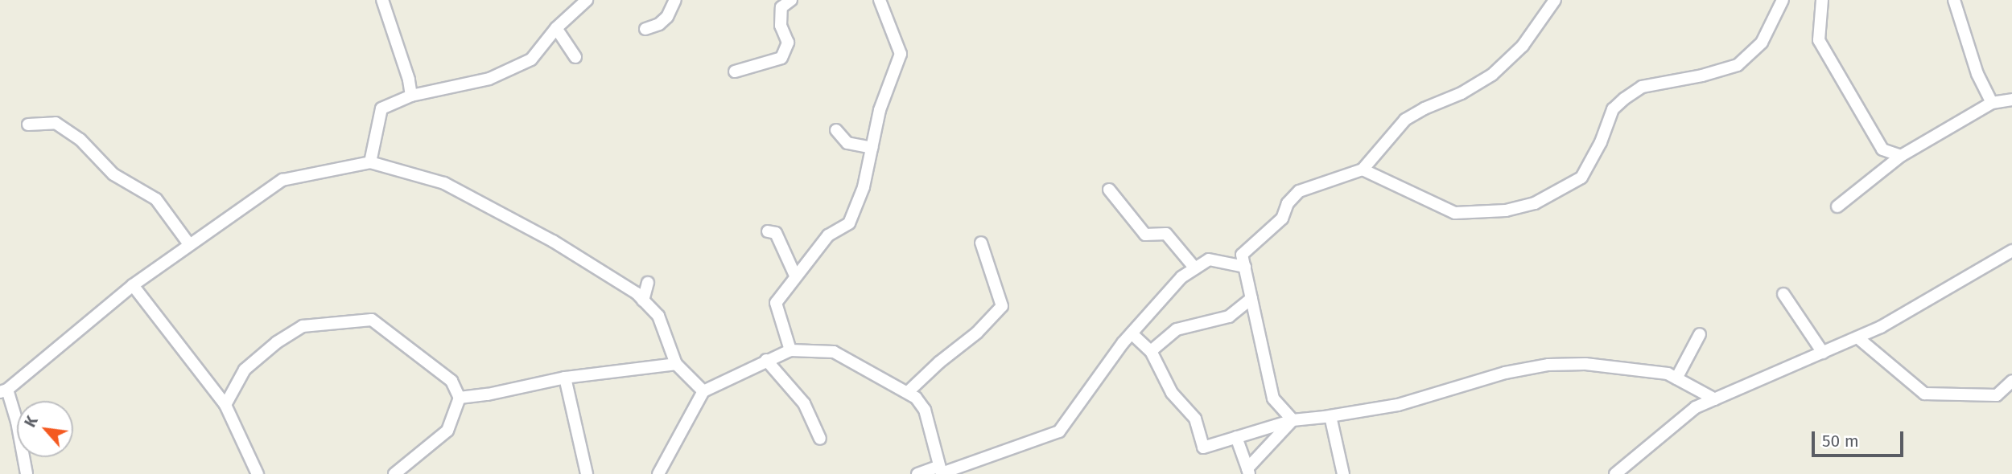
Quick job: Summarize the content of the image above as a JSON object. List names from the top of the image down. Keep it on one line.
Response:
{"scale_bar":"50 m","north":"top left"}
